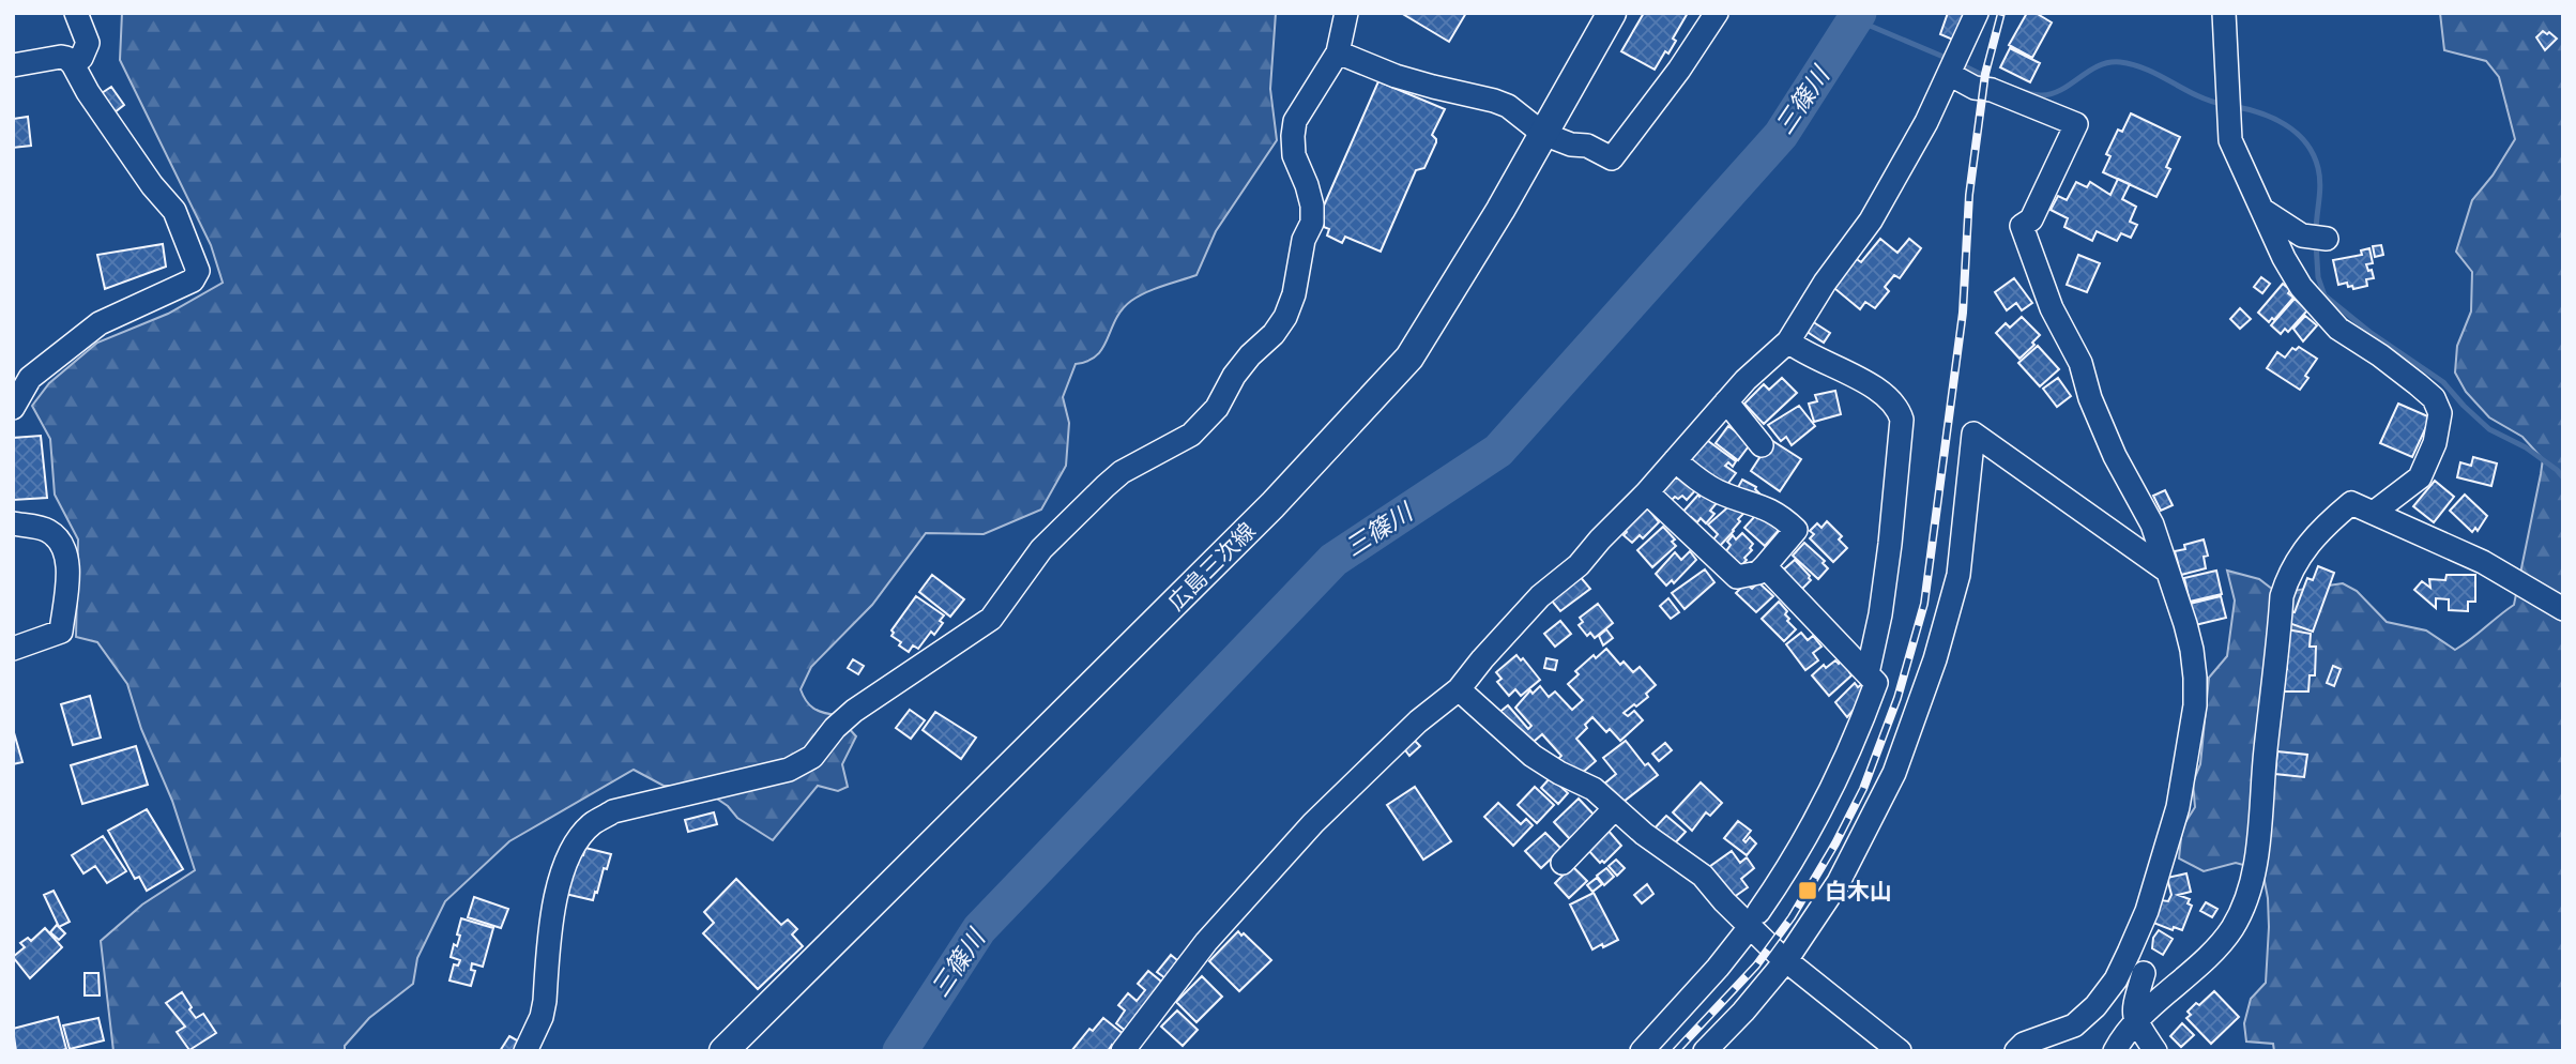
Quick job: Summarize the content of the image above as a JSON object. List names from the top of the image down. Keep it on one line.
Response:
{"streets":{"main road":["広島三次線"]},"water":["三篠川"],"places":{"transit":["白木山"]}}
